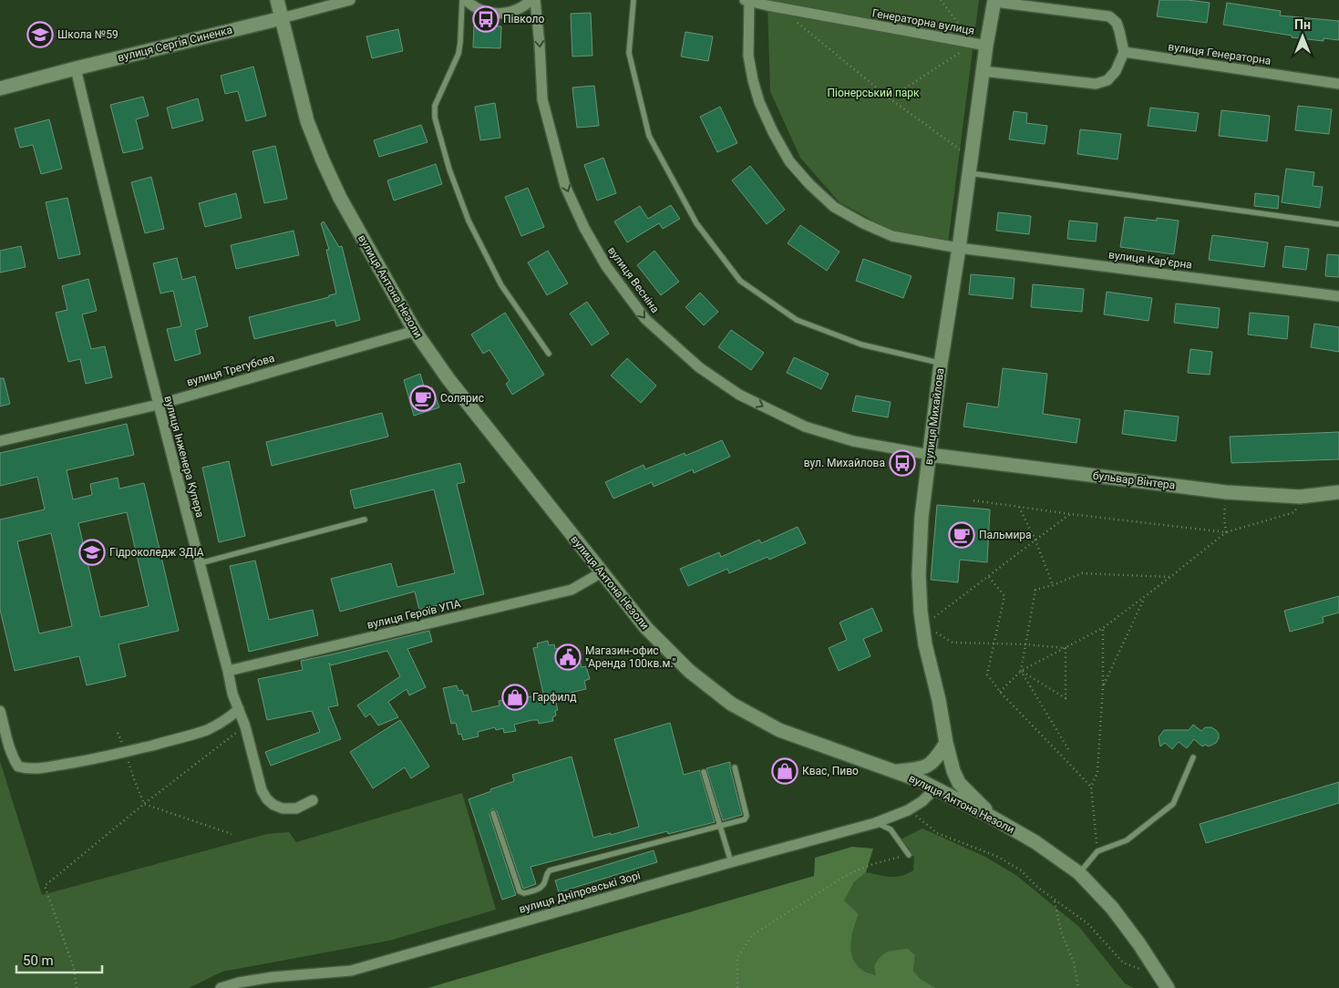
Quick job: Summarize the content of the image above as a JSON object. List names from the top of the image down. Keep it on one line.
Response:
{"streets":{"street":["Генераторна вулиця","вулиця Сергія Синенка","вулиця Генераторна","вулиця Кар’єрна","вулиця Весніна","вулиця Антона Незоли","вулиця Трегубова","вулиця Михайлова","вулиця Інженера Купера","бульвар Вінтера","вулиця Героїв УПА","вулиця Дніпровські Зорі"]},"crossings":[["Генераторна вулиця","вулиця Кар’єрна"],["Генераторна вулиця","вулиця Михайлова"],["вулиця Сергія Синенка","вулиця Антона Незоли"],["вулиця Сергія Синенка","вулиця Інженера Купера"],["вулиця Кар’єрна","вулиця Михайлова"],["вулиця Весніна","вулиця Михайлова"],["вулиця Весніна","бульвар Вінтера"],["вулиця Антона Незоли","вулиця Трегубова"],["вулиця Антона Незоли","вулиця Михайлова"],["вулиця Антона Незоли","вулиця Героїв УПА"],["вулиця Антона Незоли","вулиця Дніпровські Зорі"],["вулиця Трегубова","вулиця Інженера Купера"],["вулиця Михайлова","бульвар Вінтера"],["вулиця Інженера Купера","вулиця Героїв УПА"]],"one_way":["вулиця Весніна"],"parks":["Піонерський парк"],"places":{"bus stop":["Півколо","вул. Михайлова"],"school or university":["Школа №59","Гідроколедж ЗДIА"],"cafe":["Солярис","Пальмира"],"public building":["Магазин-офис \"Аренда 100кв.м.\""],"shop":["Гарфилд","Квас, Пиво"]},"scale_bar":"50 m","north":"top"}
